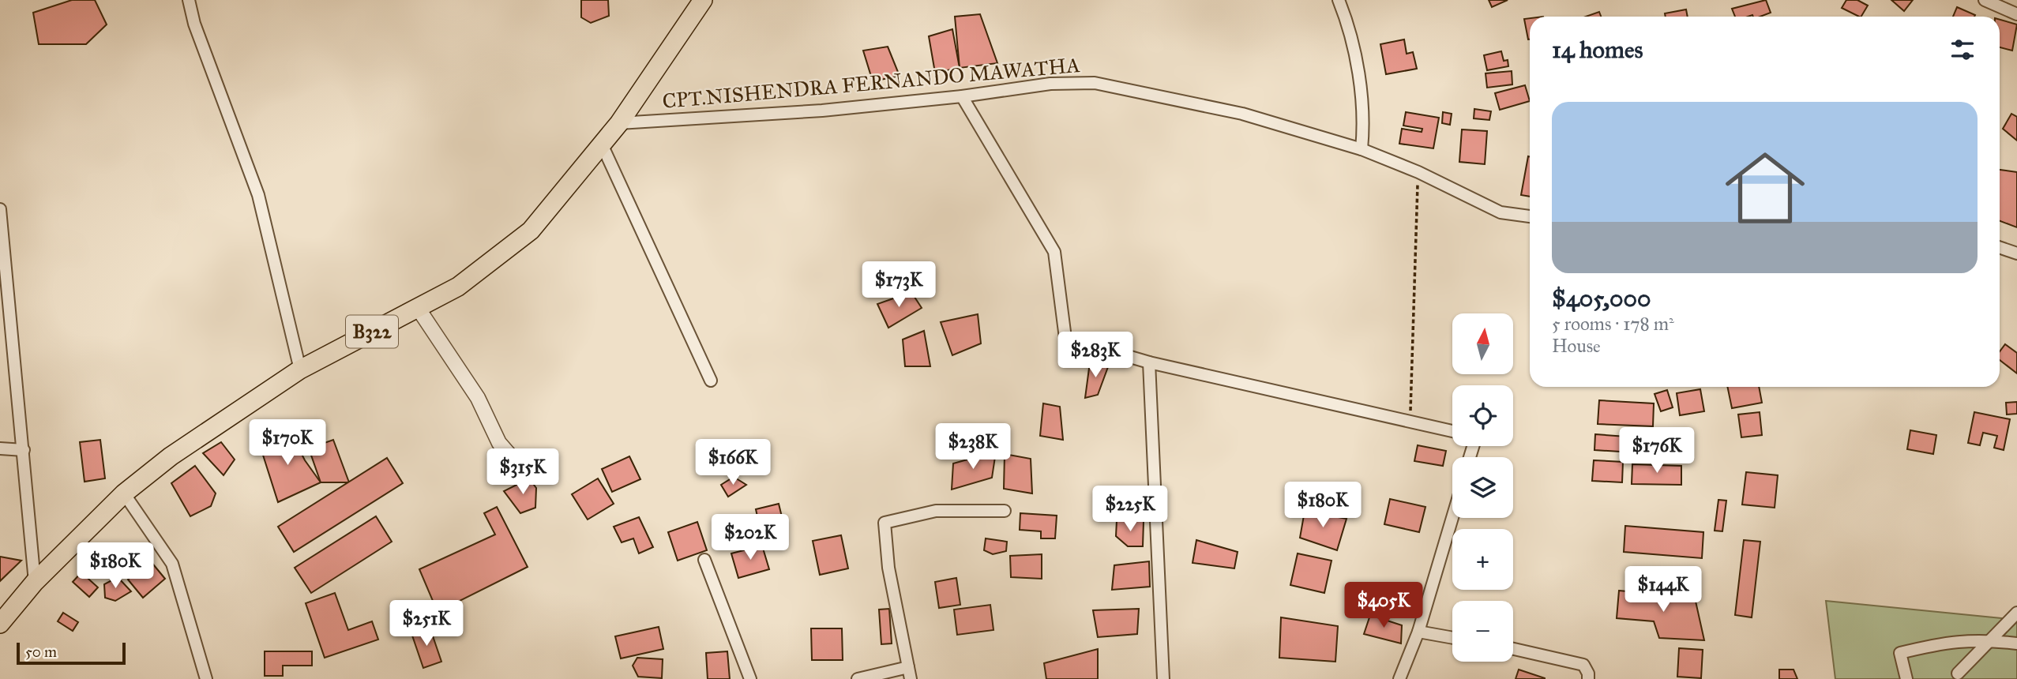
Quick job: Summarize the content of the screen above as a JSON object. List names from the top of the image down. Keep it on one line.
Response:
{"streets":{"main road":["B322"],"street":["CPT.NISHENDRA FERNANDO MAWATHA"]},"crossings":[["CPT.NISHENDRA FERNANDO MAWATHA","B322"]],"scale_bar":"50 m","north":"top","page":{"heading":"14 homes","list":[{"name":"$405,000","note":"5 rooms · 178 m² · House"}],"price":["$173K","$283K","$170K","$238K","$176K","$166K","$315K","$180K","$225K","$202K","$180K","$144K","$405K","$251K"],"map_buttons":["+","−"],"scale":"50 m"}}
